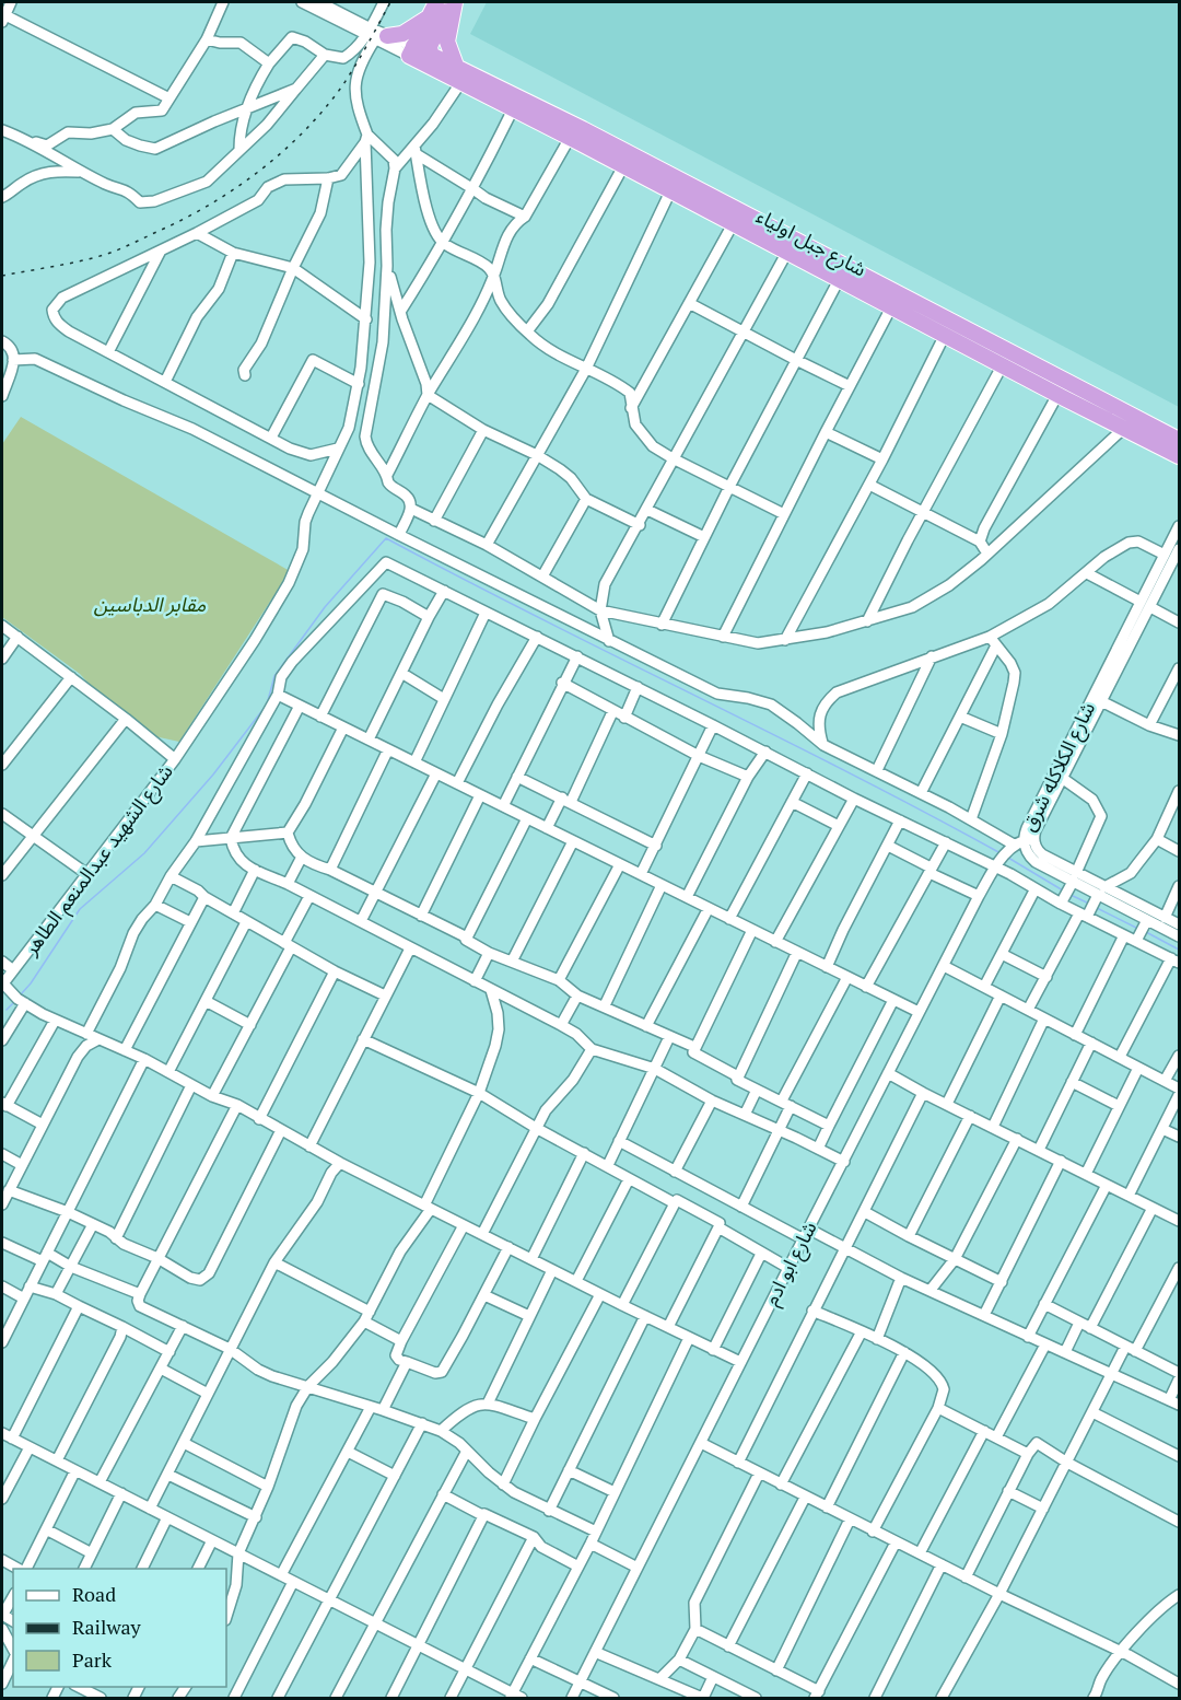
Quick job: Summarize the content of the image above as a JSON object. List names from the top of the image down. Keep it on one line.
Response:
{"streets":{"highway":["شارع جبل اولياء"],"street":["شارع الكلاكله شرق","شارع الشهيد عبدالمنعم الطاهر","شارع ابو ادم"]},"crossings":[["شارع الكلاكله شرق","شارع ابو ادم"],["شارع الشهيد عبدالمنعم الطاهر","شارع ابو ادم"]],"parks":["مقابر الدباسين"],"legend":["Road","Railway","Park"]}
